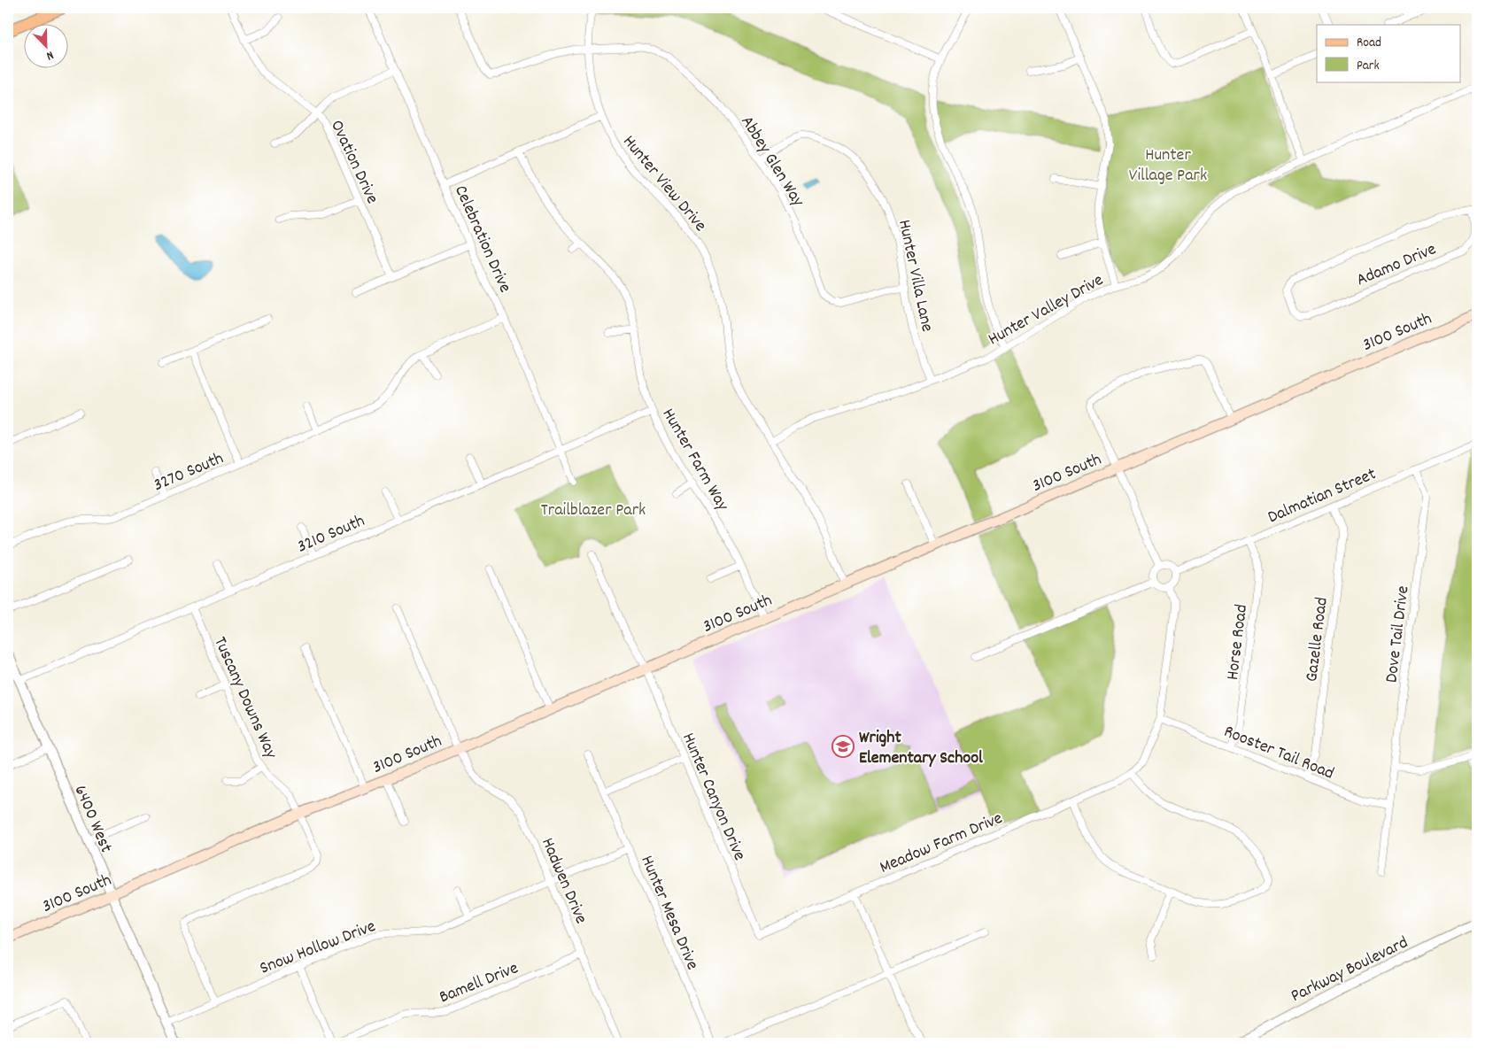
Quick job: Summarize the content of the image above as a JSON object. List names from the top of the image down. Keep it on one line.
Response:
{"streets":{"main road":["3100 South"],"street":["Abbey Glen Way","Ovation Drive","Hunter View Drive","Celebration Drive","Adamo Drive","Hunter Villa Lane","Hunter Valley Drive","Hunter Farm Way","3270 South","Dalmatian Street","3210 South","Dove Tail Drive","Gazelle Road","Horse Road","Tuscany Downs Way","Rooster Tail Road","Hunter Canyon Drive","6400 West","Meadow Farm Drive","Hadwen Drive","Hunter Mesa Drive","Snow Hollow Drive","Parkway Boulevard","Bamell Drive"]},"crossings":[["Abbey Glen Way","Hunter View Drive"],["Abbey Glen Way","Hunter Villa Lane"],["Hunter View Drive","Hunter Valley Drive"],["Hunter View Drive","3100 South"],["Celebration Drive","3210 South"],["Hunter Villa Lane","Hunter Valley Drive"],["3100 South","Hunter Farm Way"],["3100 South","Tuscany Downs Way"],["3100 South","Hunter Canyon Drive"],["3100 South","6400 West"],["3100 South","Hadwen Drive"],["Hunter Farm Way","3210 South"],["Dalmatian Street","Dove Tail Drive"],["Dalmatian Street","Gazelle Road"],["Dalmatian Street","Horse Road"],["3210 South","Tuscany Downs Way"],["3210 South","6400 West"],["Dove Tail Drive","Rooster Tail Road"],["Gazelle Road","Rooster Tail Road"],["Horse Road","Rooster Tail Road"],["Tuscany Downs Way","Snow Hollow Drive"],["Hunter Canyon Drive","Meadow Farm Drive"],["6400 West","Snow Hollow Drive"],["Hadwen Drive","Snow Hollow Drive"],["Hadwen Drive","Bamell Drive"],["Hunter Mesa Drive","Snow Hollow Drive"]],"parks":["Hunter Village Park","Trailblazer Park"],"places":{"school or university":["Wright Elementary School"]},"legend":["Road","Park"],"north":"bottom right"}
